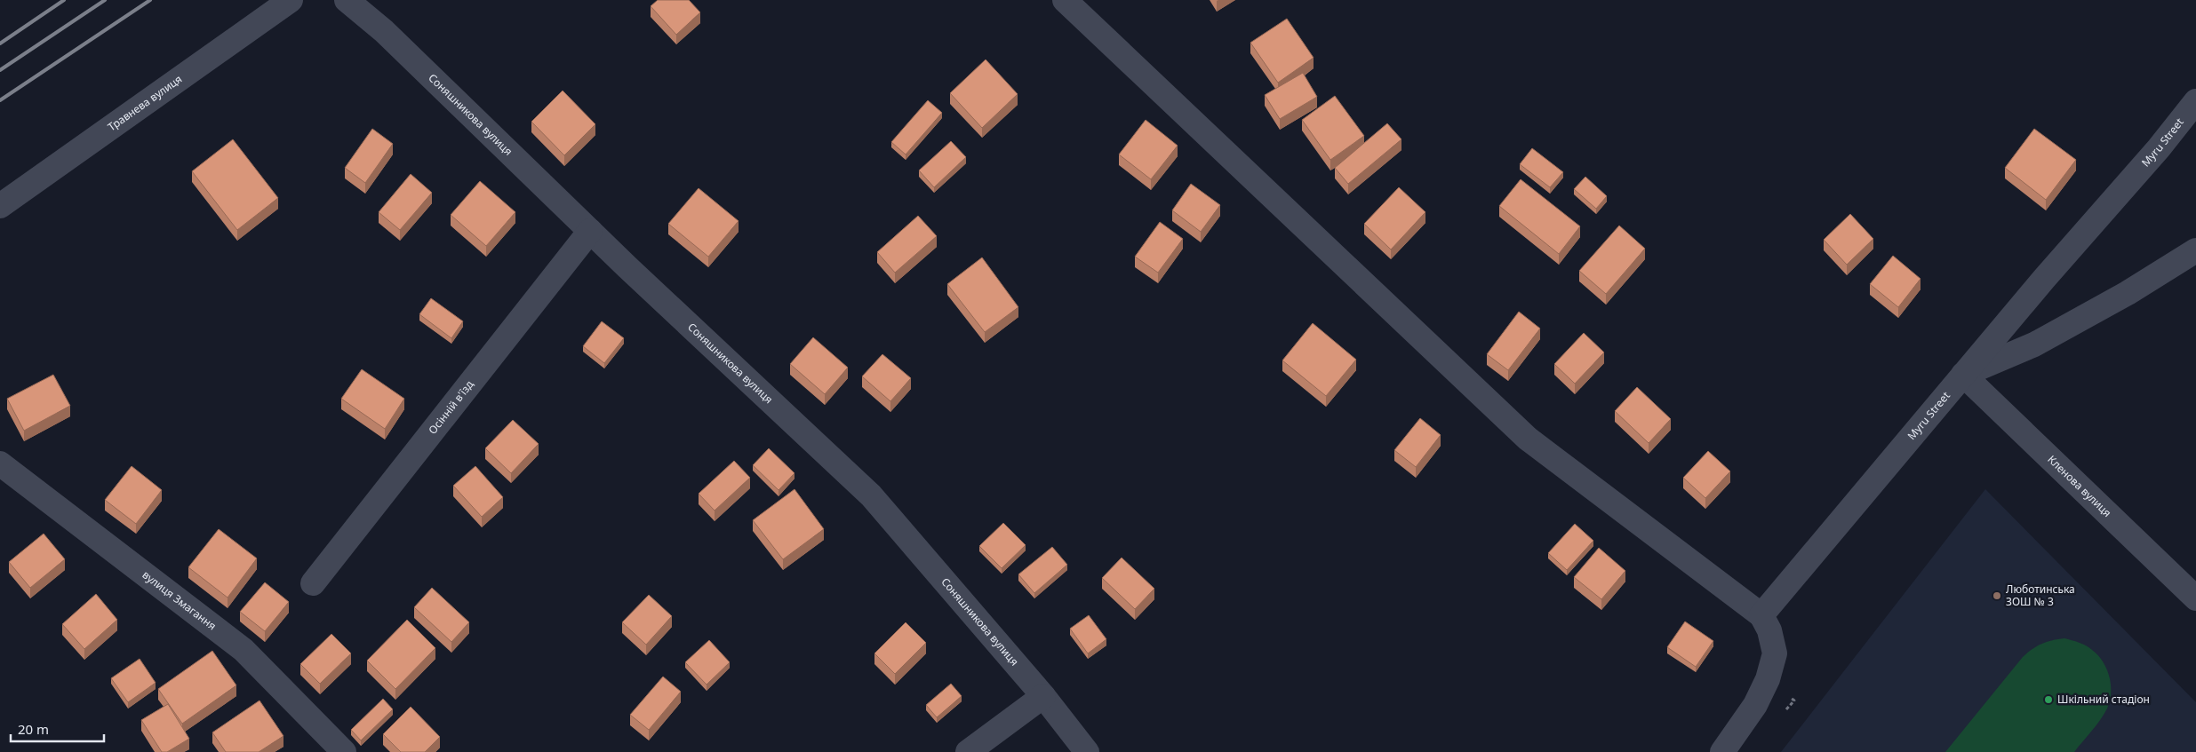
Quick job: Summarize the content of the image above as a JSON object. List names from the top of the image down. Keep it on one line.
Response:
{"streets":{"street":["Травнева вулиця","Соняшникова вулиця","Myru Street","Осінній в'їзд","Кленова вулиця","вулиця Змагання"]},"crossings":[["Соняшникова вулиця","Осінній в'їзд"],["Myru Street","Кленова вулиця"]],"places":["Люботинська ЗОШ № 3","Шкільний стадіон"],"scale_bar":"20 m"}
